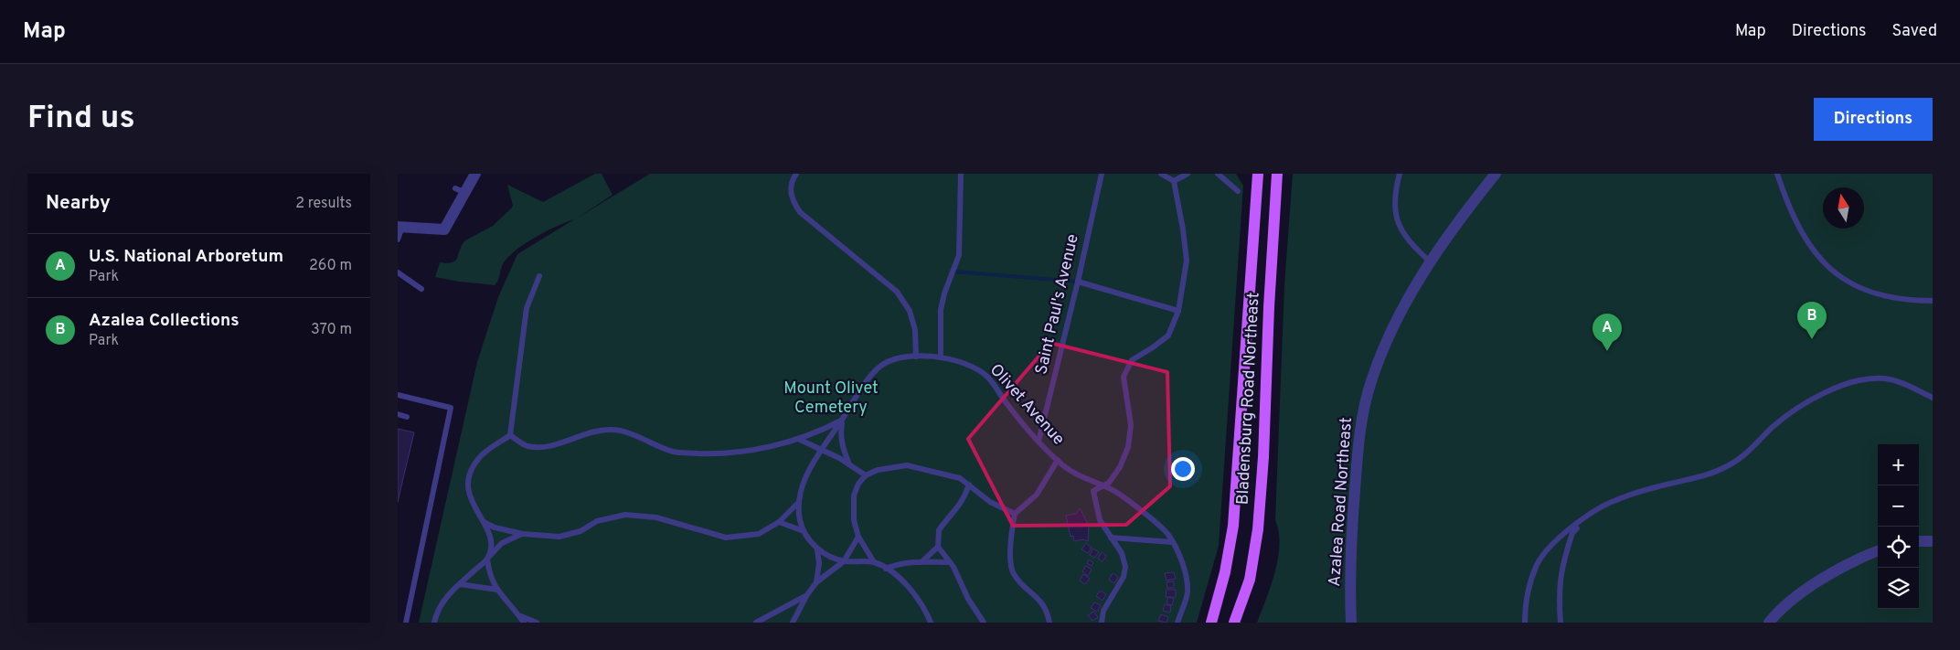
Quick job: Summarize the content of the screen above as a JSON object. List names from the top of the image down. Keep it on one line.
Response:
{"streets":{"main road":["Bladensburg Road Northeast"],"street":["Azalea Road Northeast"],"lane":["Saint Paul's Avenue","Olivet Avenue"]},"crossings":[["Saint Paul's Avenue","Olivet Avenue"]],"parks":["Mount Olivet Cemetery"],"north":"top","page":{"header":"Map","nav":["Map","Directions","Saved"],"buttons":"Directions","title":"Find us","heading":["Nearby","2 results"],"list":[{"mark":"A","name":"U.S. National Arboretum","note":"Park","value":"260 m"},{"mark":"B","name":"Azalea Collections","note":"Park","value":"370 m"}],"pins":["B","A"],"map_buttons":["+","−"]}}
